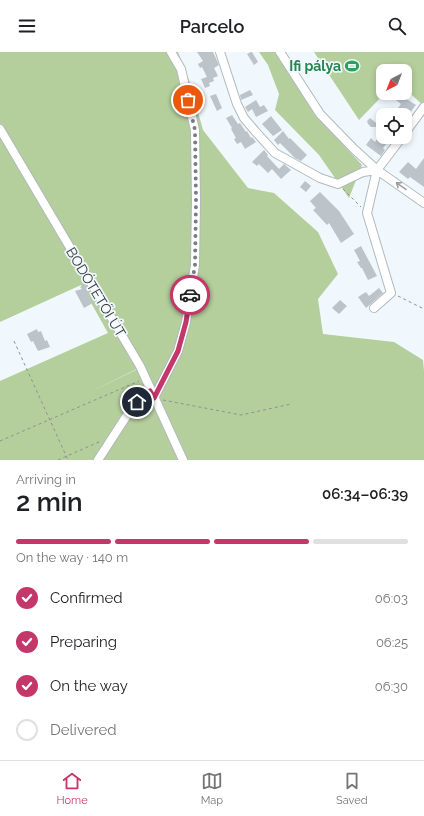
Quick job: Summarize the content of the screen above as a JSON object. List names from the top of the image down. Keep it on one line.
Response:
{"streets":{"street":["BODÓTETŐI ÚT"]},"places":{"sports":["Ifi pálya"]},"north":"bottom left","page":{"header":"Parcelo","heading":["2 min","Arriving in","06:34–06:39"],"bar":"On the way · 140 m","list":[["Confirmed","06:03"],["Preparing","06:25"],["On the way","06:30"],"Delivered"],"tabs":["Home","Map","Saved"]}}
